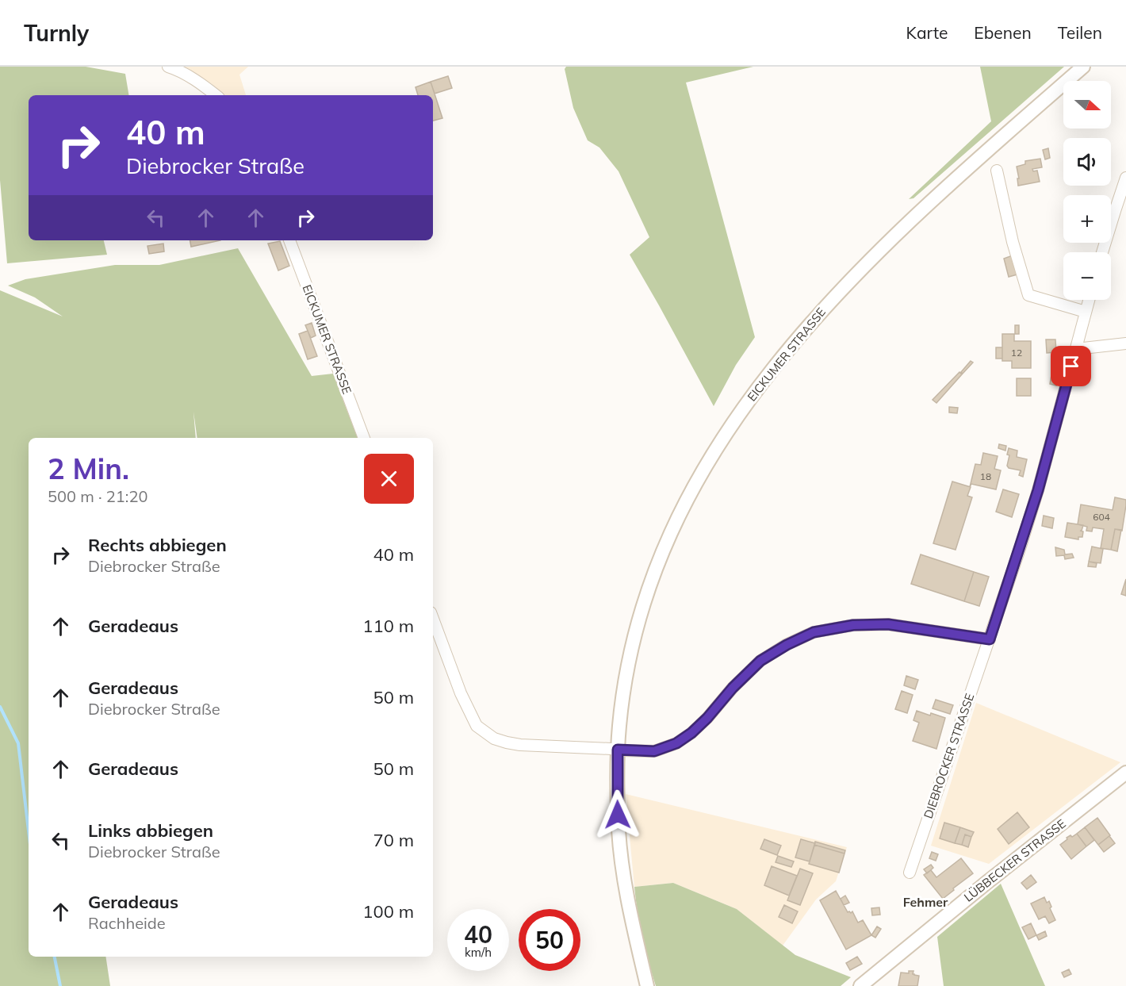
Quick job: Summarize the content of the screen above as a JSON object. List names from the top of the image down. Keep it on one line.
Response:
{"streets":{"main road":["EICKUMER STRASSE","LÜBBECKER STRASSE"],"street":["DIEBROCKER STRASSE"]},"districts":["Fehmer"],"house_numbers":["12","18","604"],"north":"right","page":{"header":"Turnly","nav":["Karte","Ebenen","Teilen"],"map_buttons":["+","−"],"turn":["40 m","Diebrocker Straße"],"heading":["2 Min.","500 m · 21:20"],"list":[{"name":"Rechts abbiegen","note":"Diebrocker Straße","value":"40 m"},{"name":"Geradeaus","value":"110 m"},{"name":"Geradeaus","note":"Diebrocker Straße","value":"50 m"},{"name":"Geradeaus","value":"50 m"},{"name":"Links abbiegen","note":"Diebrocker Straße","value":"70 m"},{"name":"Geradeaus","note":"Rachheide","value":"100 m"}],"speed":"40 km/h","limit":"50"}}
